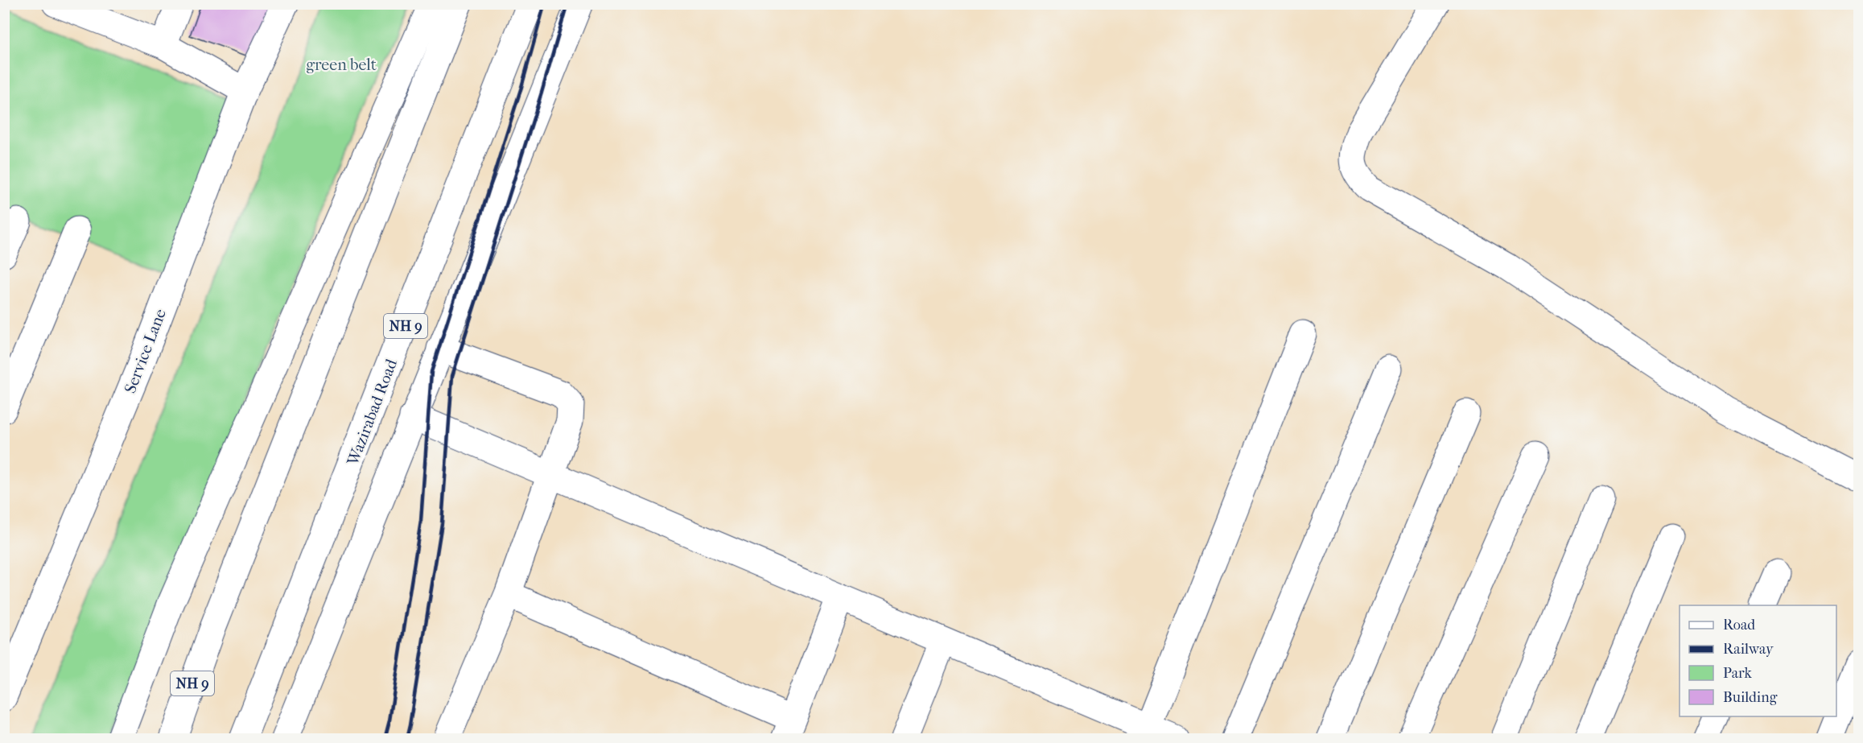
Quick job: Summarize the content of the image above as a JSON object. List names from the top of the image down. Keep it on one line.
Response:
{"streets":{"main road":["NH 9","Service Lane","Wazirabad Road"]},"parks":["green belt"],"legend":["Road","Railway","Park","Building"]}
